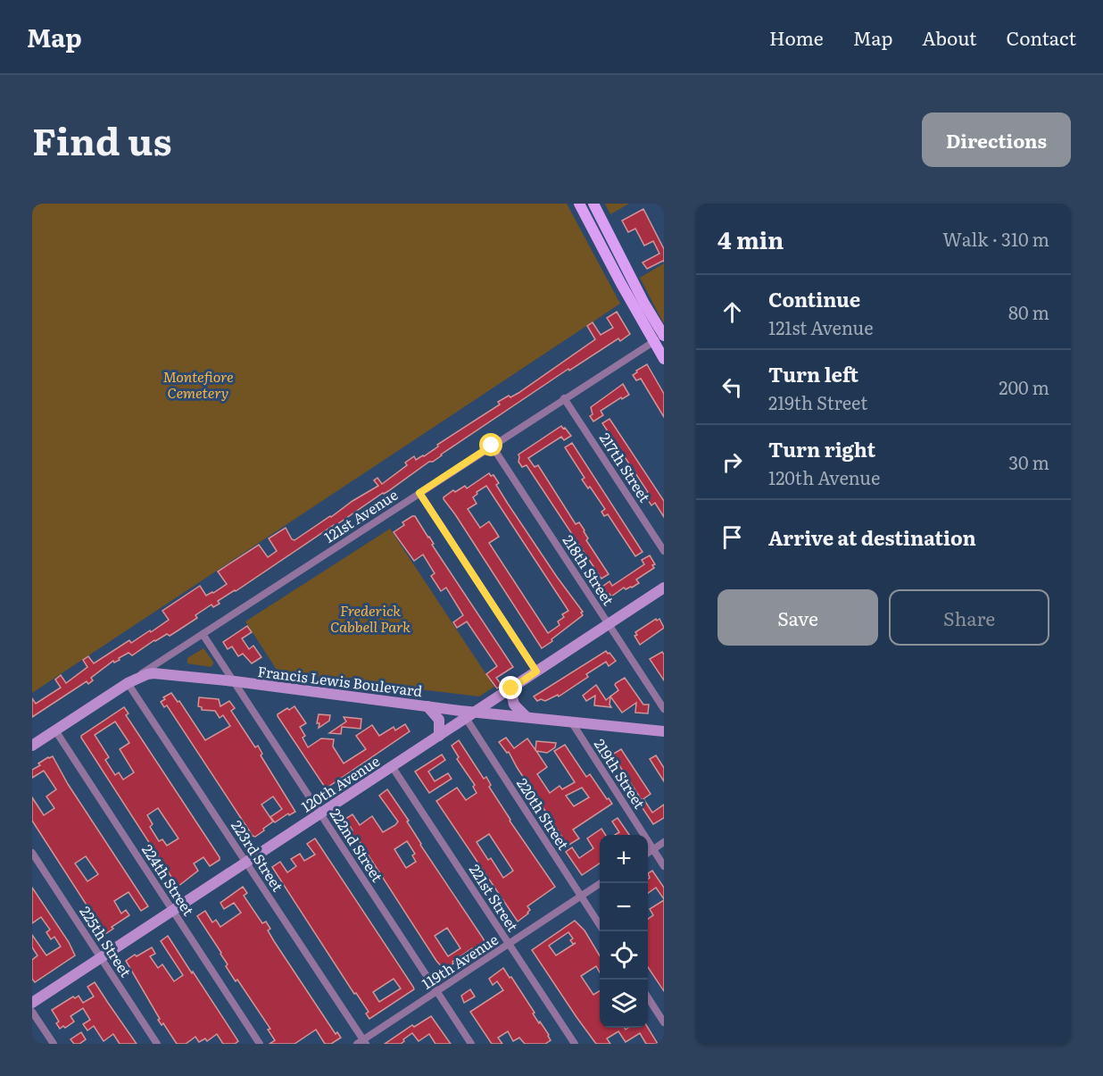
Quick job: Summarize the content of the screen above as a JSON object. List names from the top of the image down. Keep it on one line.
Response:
{"streets":{"street":["217th Street","121st Avenue","218th Street","Francis Lewis Boulevard","219th Street","120th Avenue","220th Street","222nd Street","223rd Street","224th Street","221st Street","225th Street","119th Avenue"]},"crossings":[["217th Street","121st Avenue"],["121st Avenue","218th Street"],["121st Avenue","Francis Lewis Boulevard"],["121st Avenue","222nd Street"],["121st Avenue","223rd Street"],["218th Street","120th Avenue"],["Francis Lewis Boulevard","219th Street"],["Francis Lewis Boulevard","120th Avenue"],["Francis Lewis Boulevard","220th Street"],["Francis Lewis Boulevard","222nd Street"],["Francis Lewis Boulevard","223rd Street"],["Francis Lewis Boulevard","224th Street"],["120th Avenue","220th Street"],["120th Avenue","222nd Street"],["120th Avenue","223rd Street"],["120th Avenue","224th Street"],["120th Avenue","221st Street"],["120th Avenue","225th Street"],["220th Street","119th Avenue"],["222nd Street","119th Avenue"],["223rd Street","119th Avenue"],["221st Street","119th Avenue"]],"parks":["Montefiore Cemetery","Frederick Cabbell Park"],"page":{"header":"Map","nav":["Home","Map","About","Contact"],"title":"Find us","buttons":["Directions",["Save","Share"]],"heading":["4 min","Walk · 310 m"],"list":[["Continue","121st Avenue","80 m"],["Turn left","219th Street","200 m"],["Turn right","120th Avenue","30 m"],"Arrive at destination"],"map_buttons":["+","−"]}}
